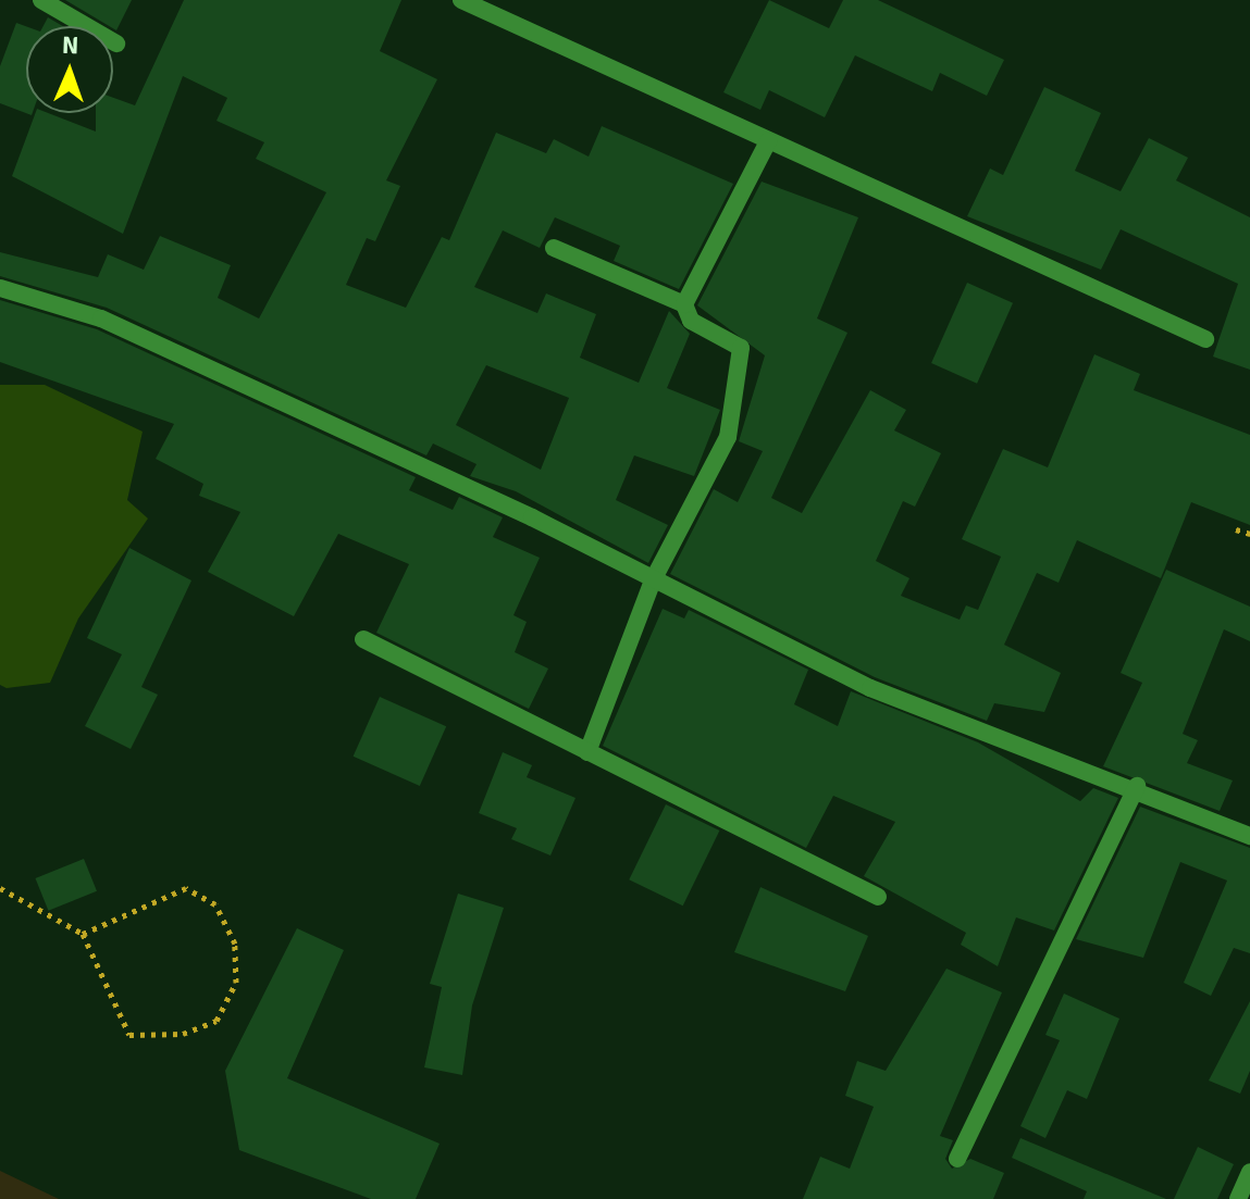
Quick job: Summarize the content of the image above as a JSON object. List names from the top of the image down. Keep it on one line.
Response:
{"north":"top"}
